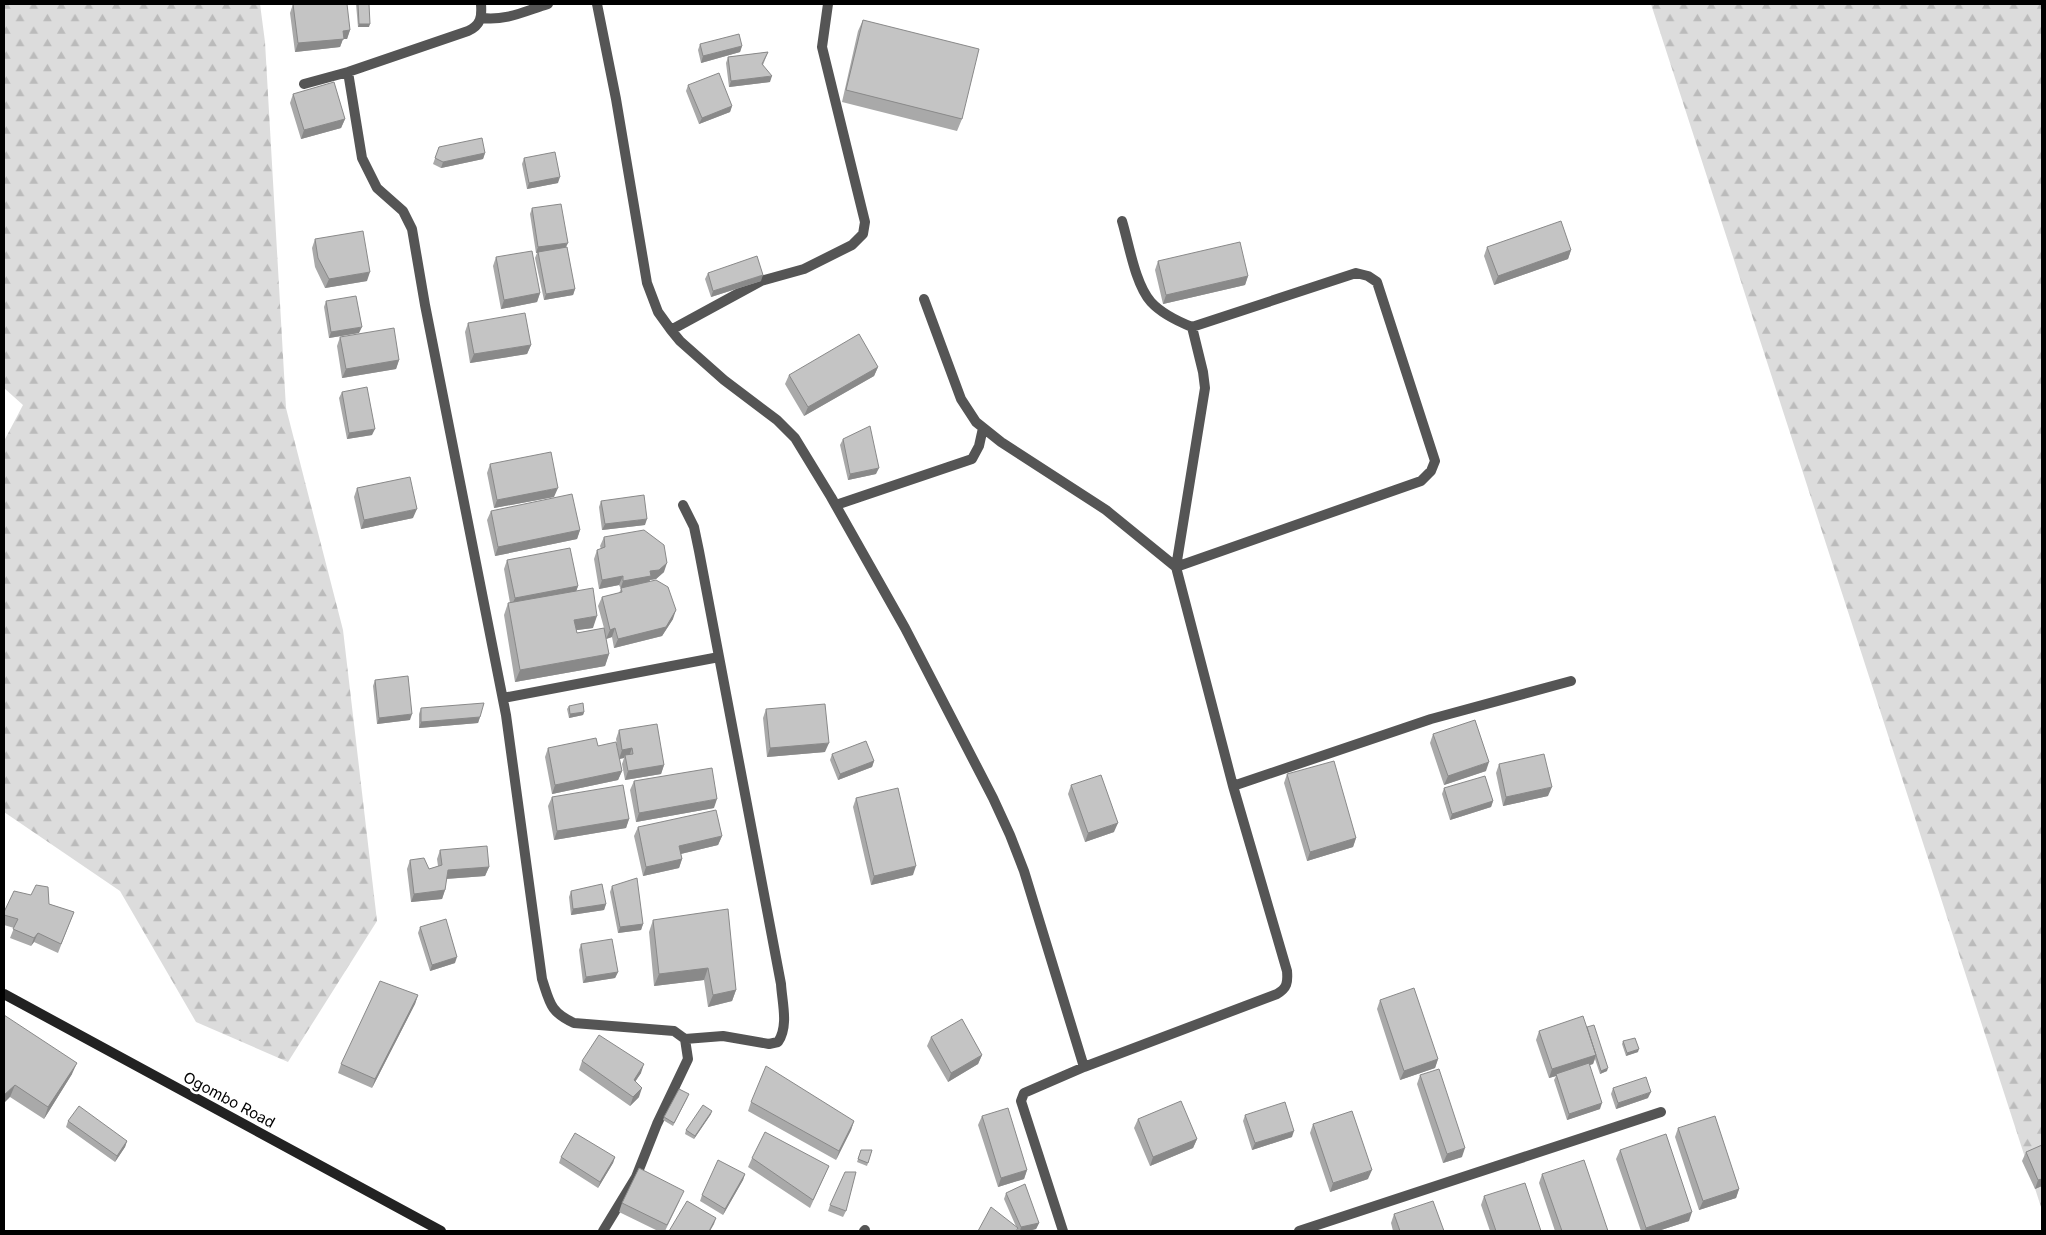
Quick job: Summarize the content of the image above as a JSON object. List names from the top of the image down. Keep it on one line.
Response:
{"streets":{"main road":["Ogombo Road"]}}
